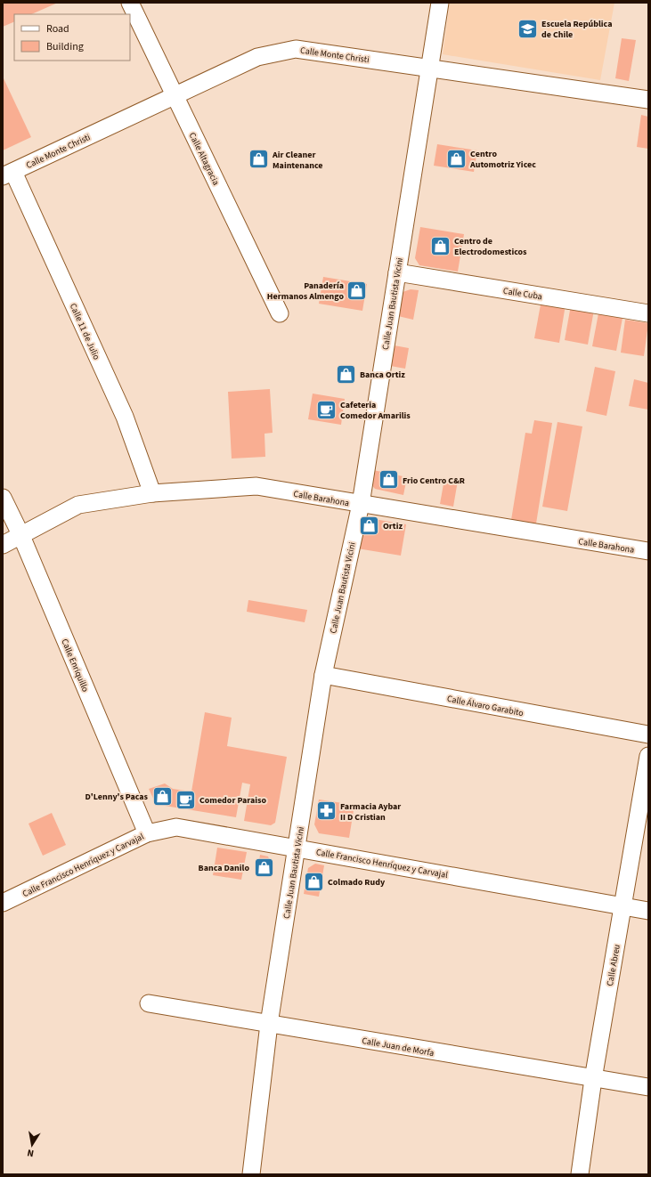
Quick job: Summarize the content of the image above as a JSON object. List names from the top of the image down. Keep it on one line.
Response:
{"streets":{"street":["Calle Monte Christi","Calle Altagracia","Calle Cuba","Calle Juan Bautista Vicini","Calle 11 de Julio","Calle Barahona","Calle Enriquillo","Calle Álvaro Garabito","Calle Francisco Henríquez y Carvajal","Calle Abreu","Calle Juan de Morfa"]},"crossings":[["Calle Monte Christi","Calle Altagracia"],["Calle Monte Christi","Calle Juan Bautista Vicini"],["Calle Monte Christi","Calle 11 de Julio"],["Calle Cuba","Calle Juan Bautista Vicini"],["Calle Juan Bautista Vicini","Calle Barahona"],["Calle Juan Bautista Vicini","Calle Álvaro Garabito"],["Calle Juan Bautista Vicini","Calle Francisco Henríquez y Carvajal"],["Calle Juan Bautista Vicini","Calle Juan de Morfa"],["Calle 11 de Julio","Calle Barahona"],["Calle Barahona","Calle Enriquillo"],["Calle Enriquillo","Calle Francisco Henríquez y Carvajal"],["Calle Francisco Henríquez y Carvajal","Calle Abreu"],["Calle Abreu","Calle Juan de Morfa"]],"places":{"school or university":["Escuela República de Chile"],"shop":["Centro Automotriz Yicec","Air Cleaner Maintenance","Centro de Electrodomesticos","Panadería Hermanos Almengo","Banca Ortiz","Frio Centro C&R","Ortiz","D'Lenny's Pacas","Banca Danilo","Colmado Rudy"],"cafe":["Cafeteria Comedor Amarilis","Comedor Paraiso"],"pharmacy":["Farmacia Aybar II D Cristian"]},"legend":["Road","Building"],"north":"bottom"}
